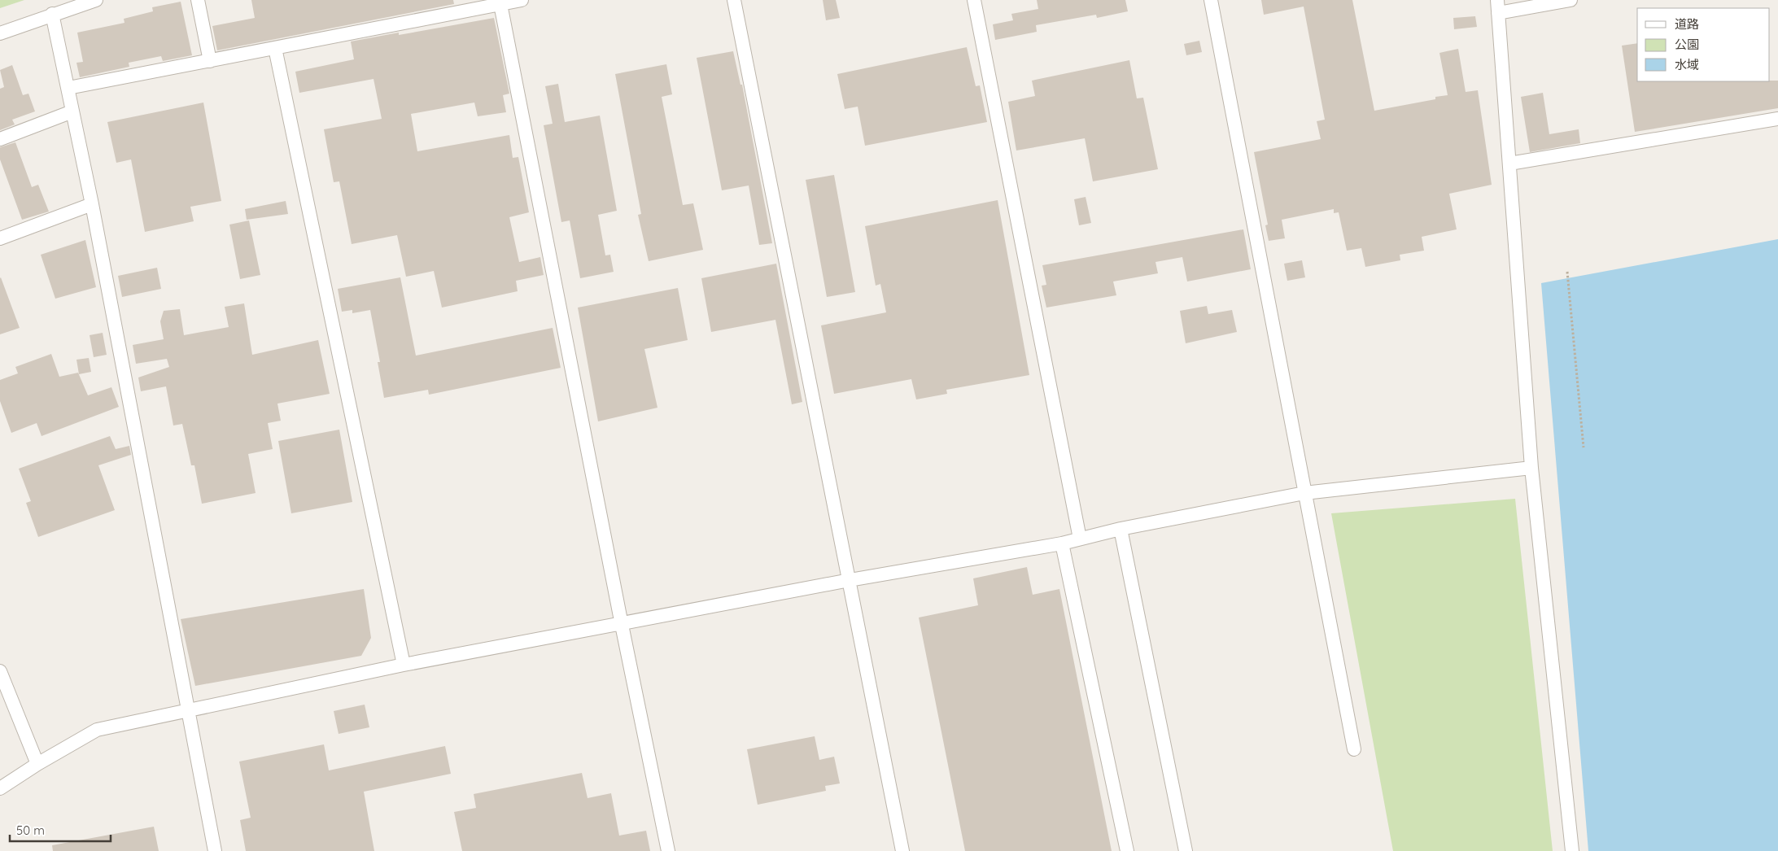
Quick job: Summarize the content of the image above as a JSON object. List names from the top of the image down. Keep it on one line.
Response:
{"legend":["道路","公園","水域"],"scale_bar":"50 m"}
